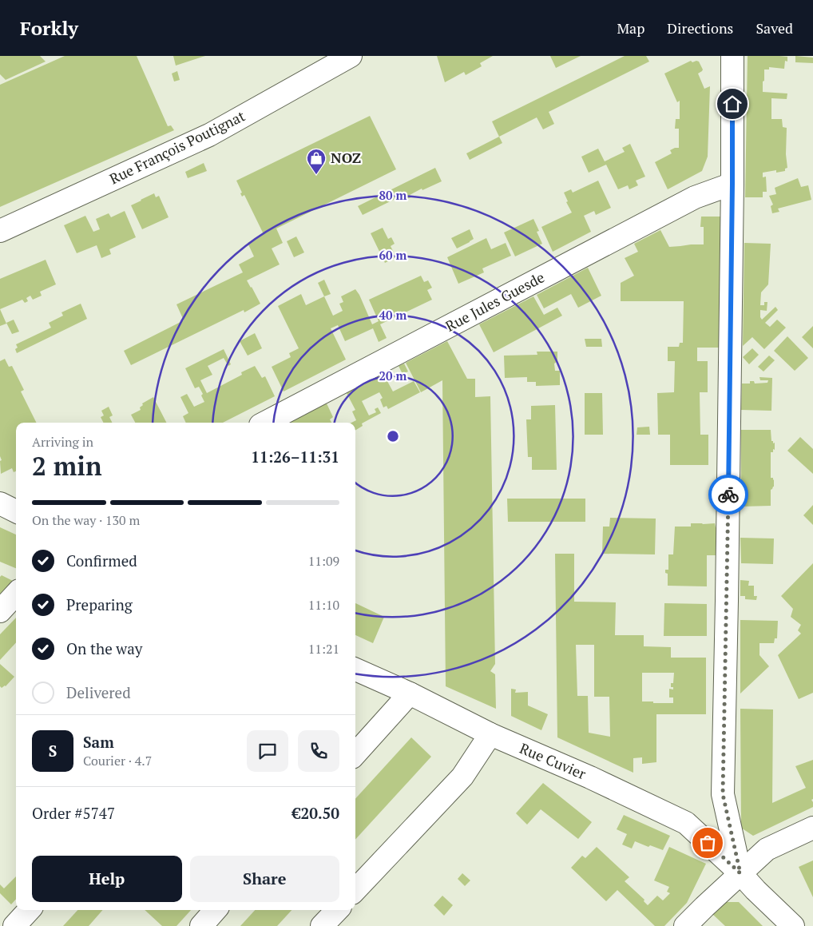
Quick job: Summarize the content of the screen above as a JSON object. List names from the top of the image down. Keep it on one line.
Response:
{"streets":{"street":["Rue François Poutignat","Rue Jules Guesde","Rue Cuvier"]},"places":{"shop":["NOZ"]},"page":{"header":"Forkly","nav":["Map","Directions","Saved"],"heading":["2 min","Arriving in","11:26–11:31"],"panel":["Sam","Courier · 4.7","Order #5747","€20.50"],"bar":"On the way · 130 m","list":[["Confirmed","11:09"],["Preparing","11:10"],["On the way","11:21"],"Delivered"],"round":"S","buttons":["Help","Share"]},"rings":["80 m","60 m","40 m","20 m"]}
